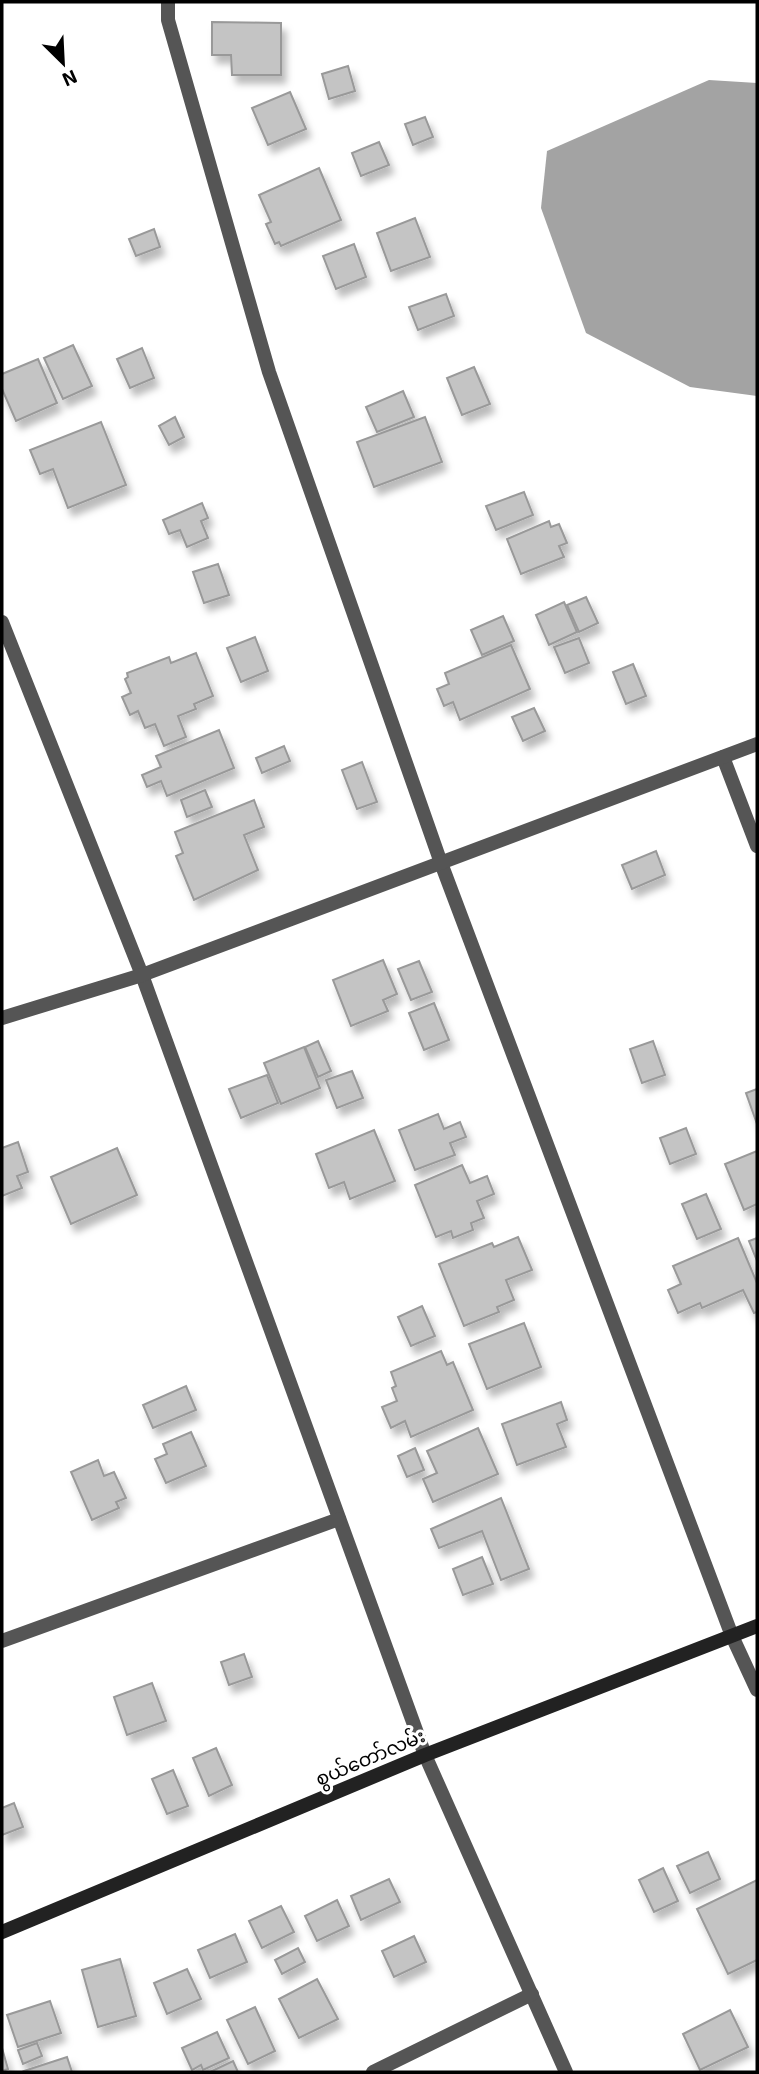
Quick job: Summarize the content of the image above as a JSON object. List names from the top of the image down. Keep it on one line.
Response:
{"streets":{"street":["စွယ်တော်လမ်း"]},"north":"bottom right"}
